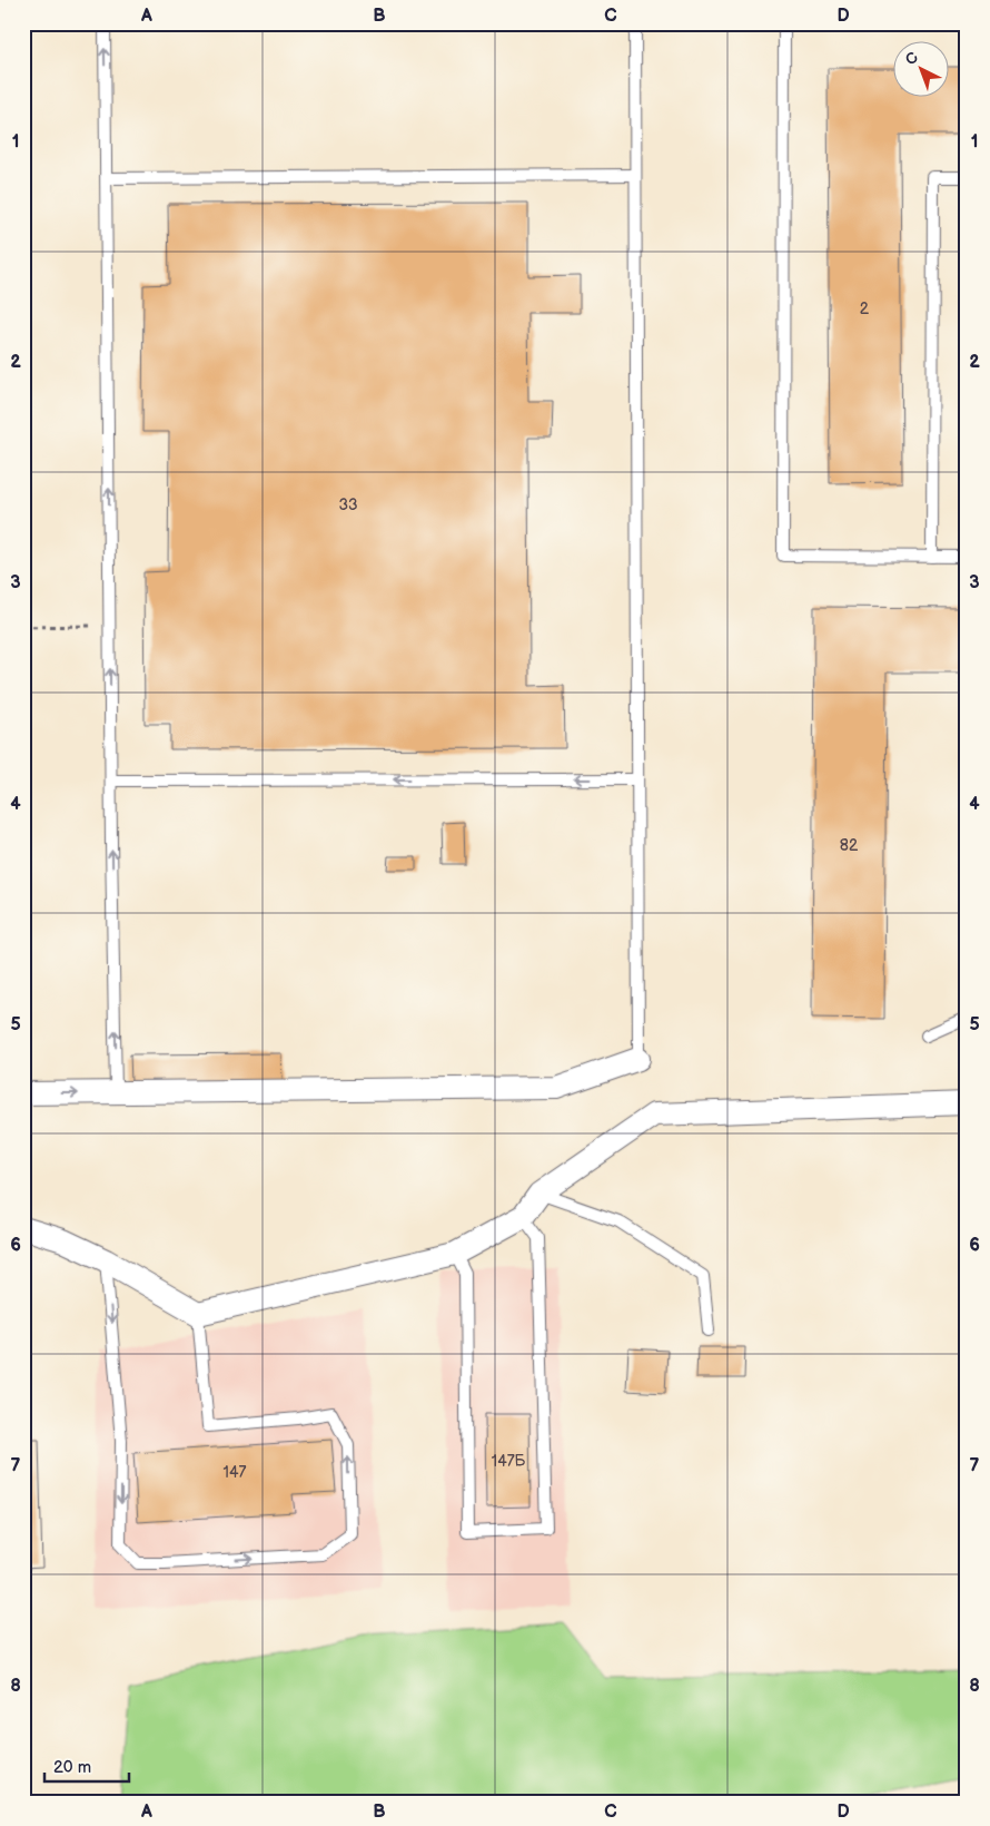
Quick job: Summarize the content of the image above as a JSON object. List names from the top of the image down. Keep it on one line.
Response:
{"house_numbers":["2","33","82","147Б","147"],"scale_bar":"20 m","north":"top left","grid":{"columns":["A","B","C","D"],"rows":["1","2","3","4","5","6","7","8"]}}
